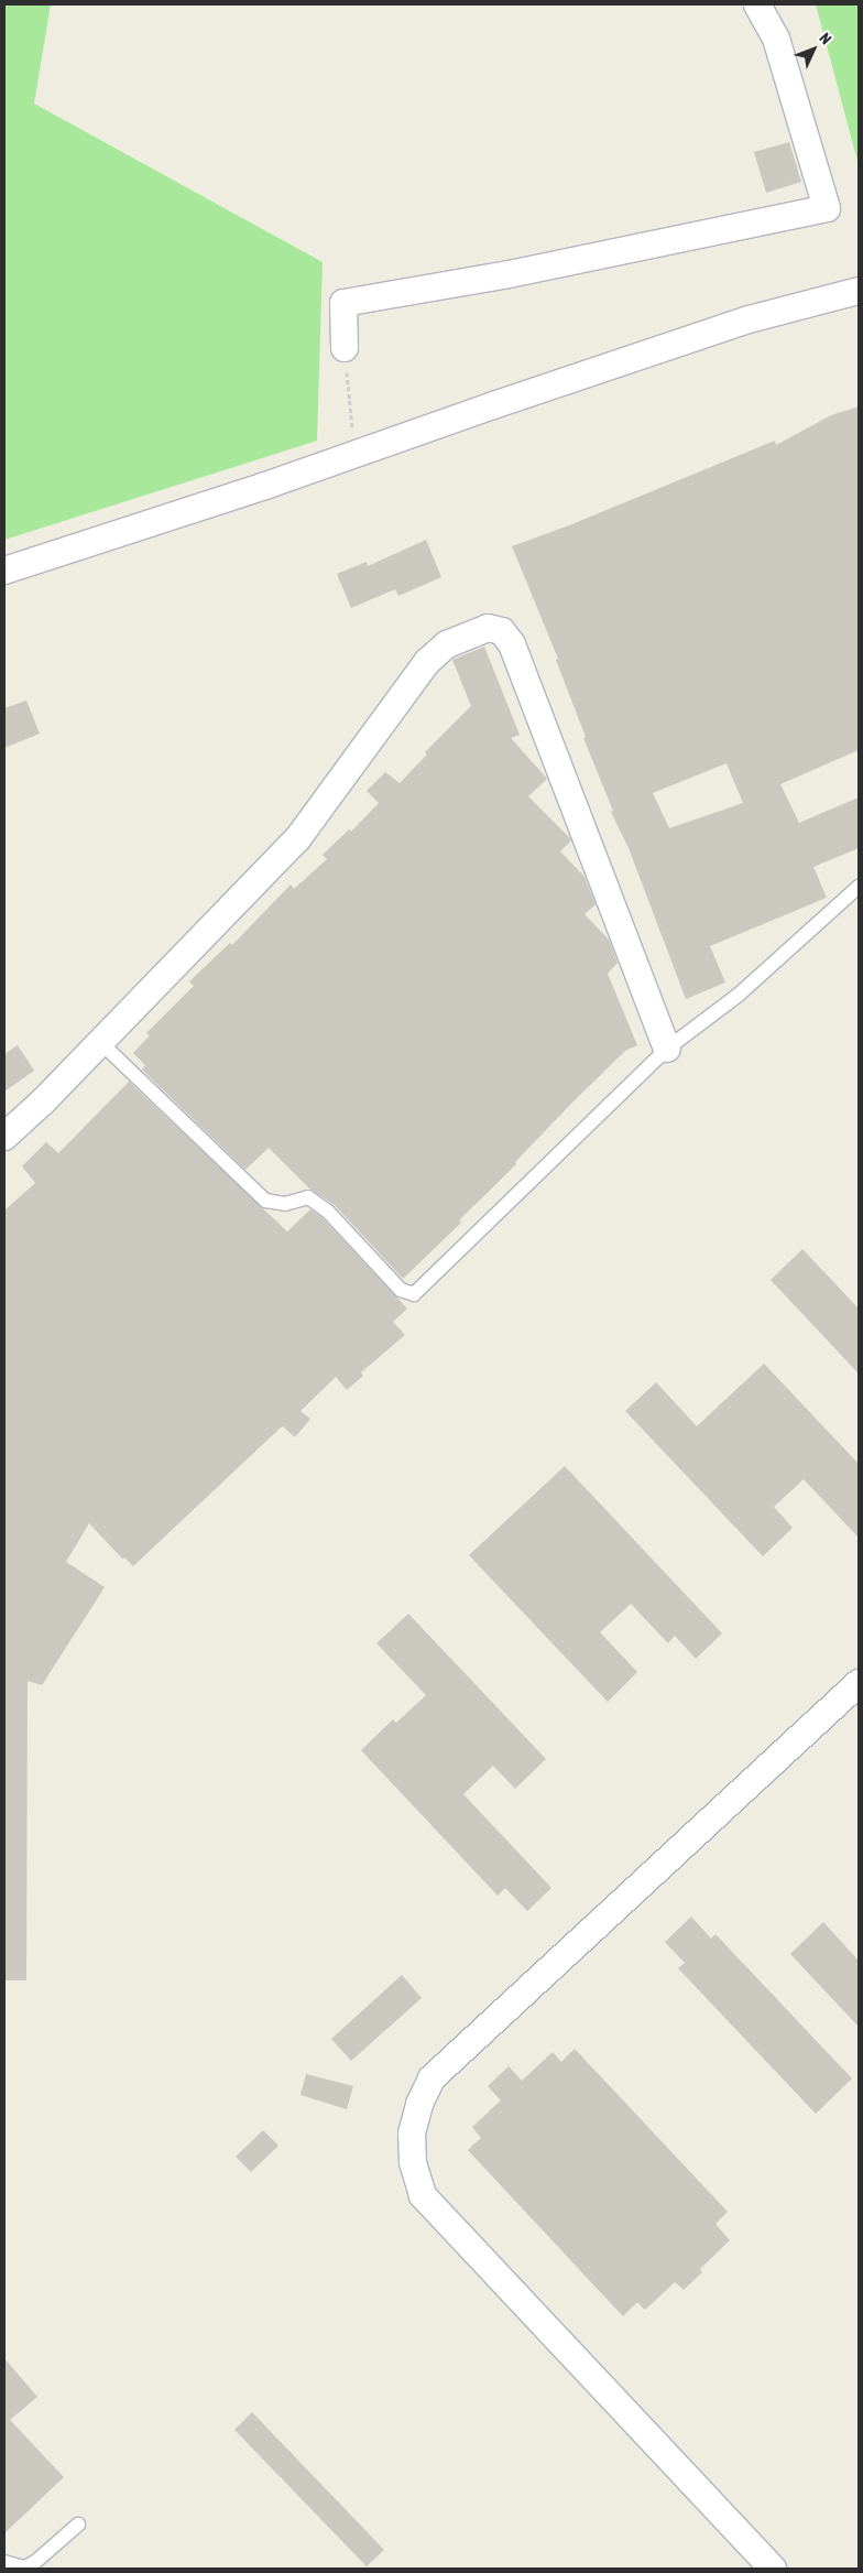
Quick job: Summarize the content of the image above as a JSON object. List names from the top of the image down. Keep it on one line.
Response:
{"north":"top right"}
